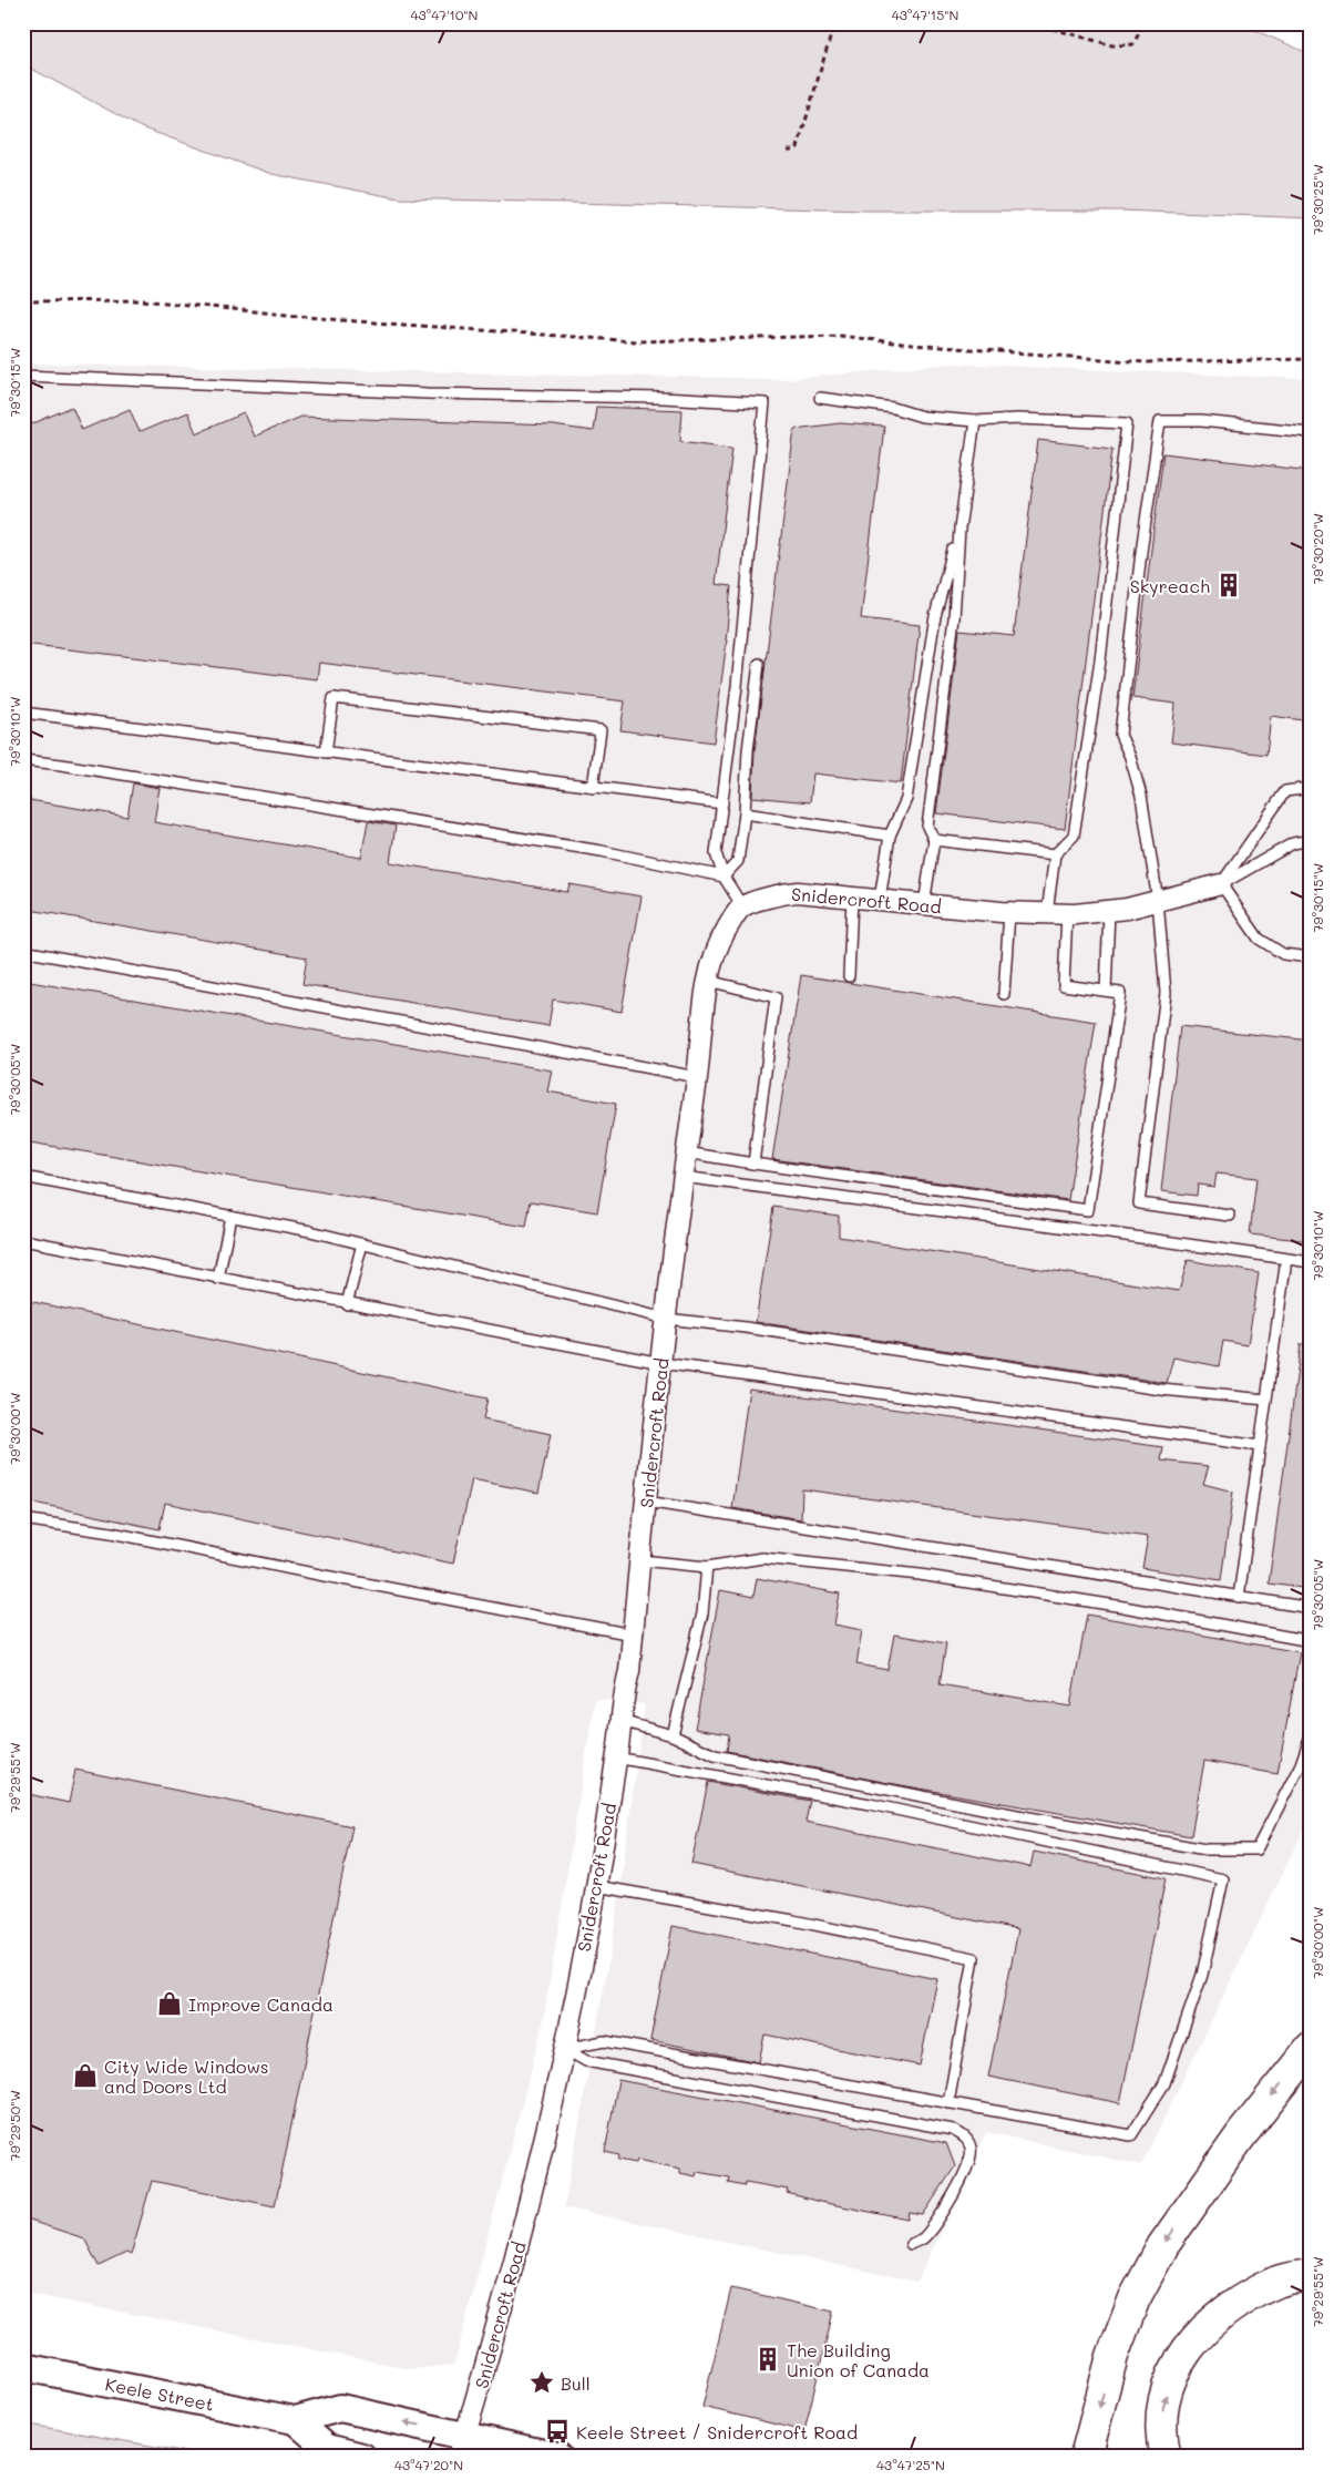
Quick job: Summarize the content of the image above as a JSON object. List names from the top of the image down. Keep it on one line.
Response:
{"streets":{"main road":["Keele Street"],"street":["Snidercroft Road"]},"crossings":[["Snidercroft Road","Keele Street"]],"places":{"building":["Skyreach","The Building Union of Canada"],"shop":["Improve Canada","City Wide Windows and Doors Ltd"],"place":["Bull"],"bus stop":["Keele Street / Snidercroft Road"]},"coordinates":["43°47'10\"N","43°47'15\"N","79°30'25\"W","79°30'15\"W","79°30'20\"W","79°30'10\"W","79°30'05\"W","79°30'00\"W","79°29'55\"W","79°29'50\"W","43°47'20\"N","43°47'25\"N"]}
